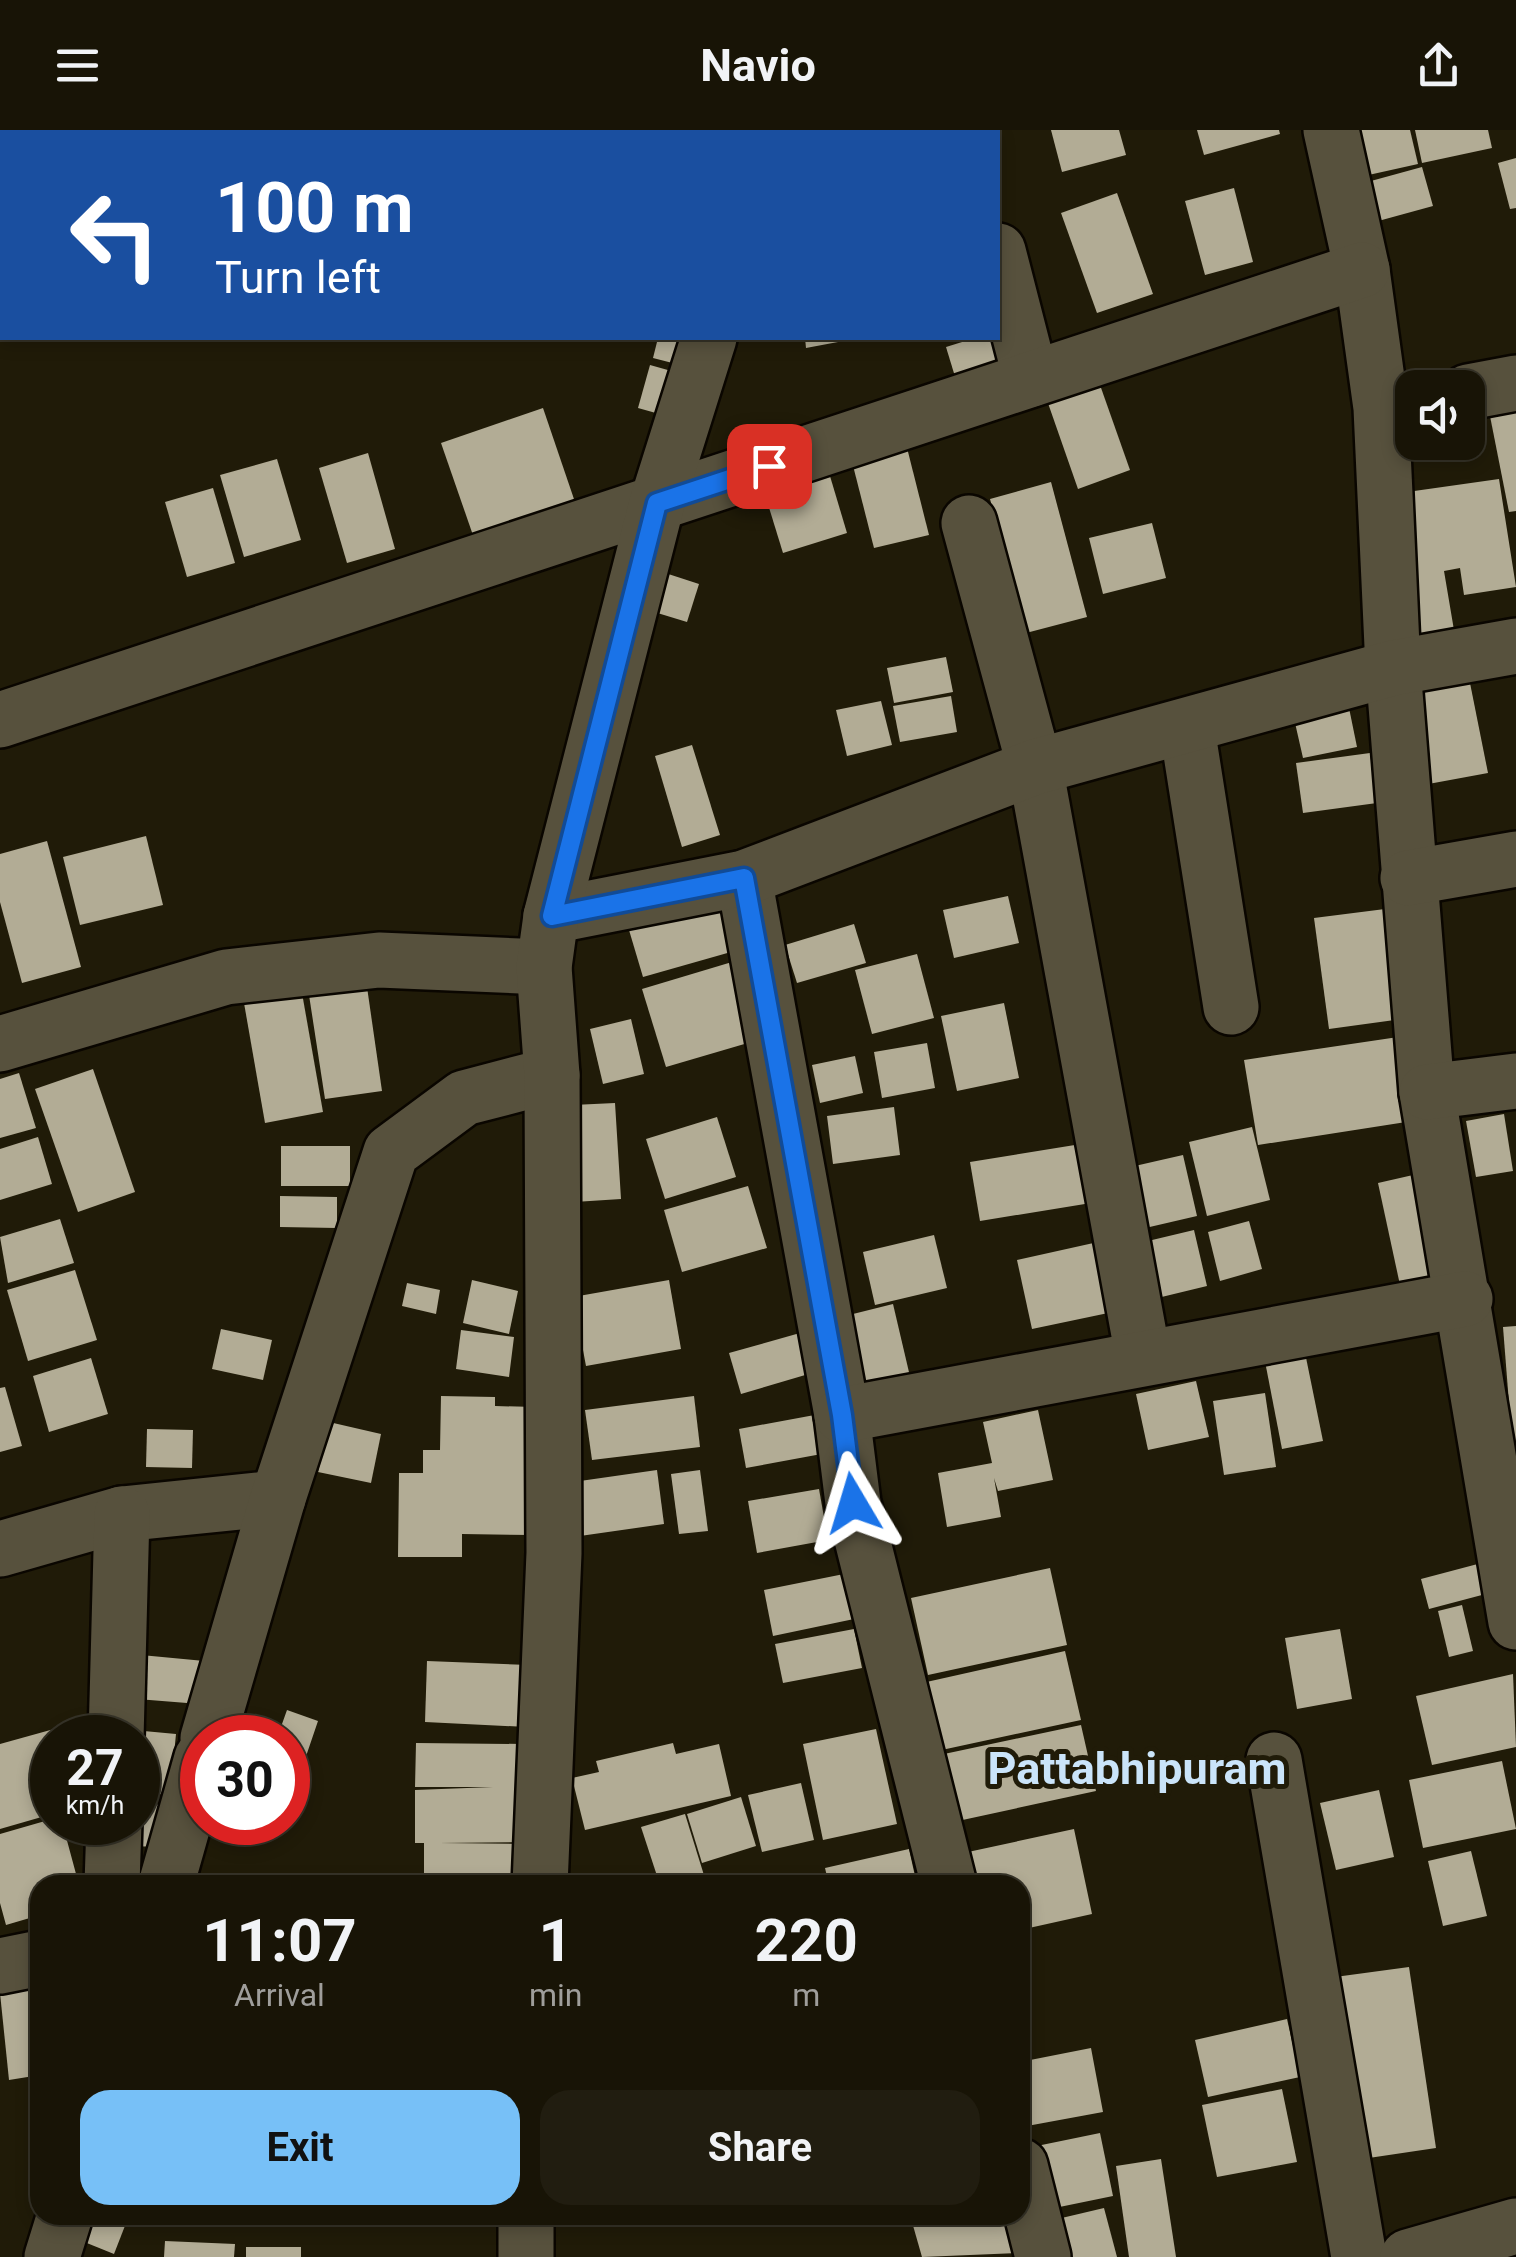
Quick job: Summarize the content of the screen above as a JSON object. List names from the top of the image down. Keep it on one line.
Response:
{"districts":["Pattabhipuram"],"page":{"header":"Navio","turn":["100 m","Turn left"],"speed":"27 km/h","limit":"30","eta":["11:07","Arrival","1","min","220","m"],"buttons":["Exit","Share"]}}
